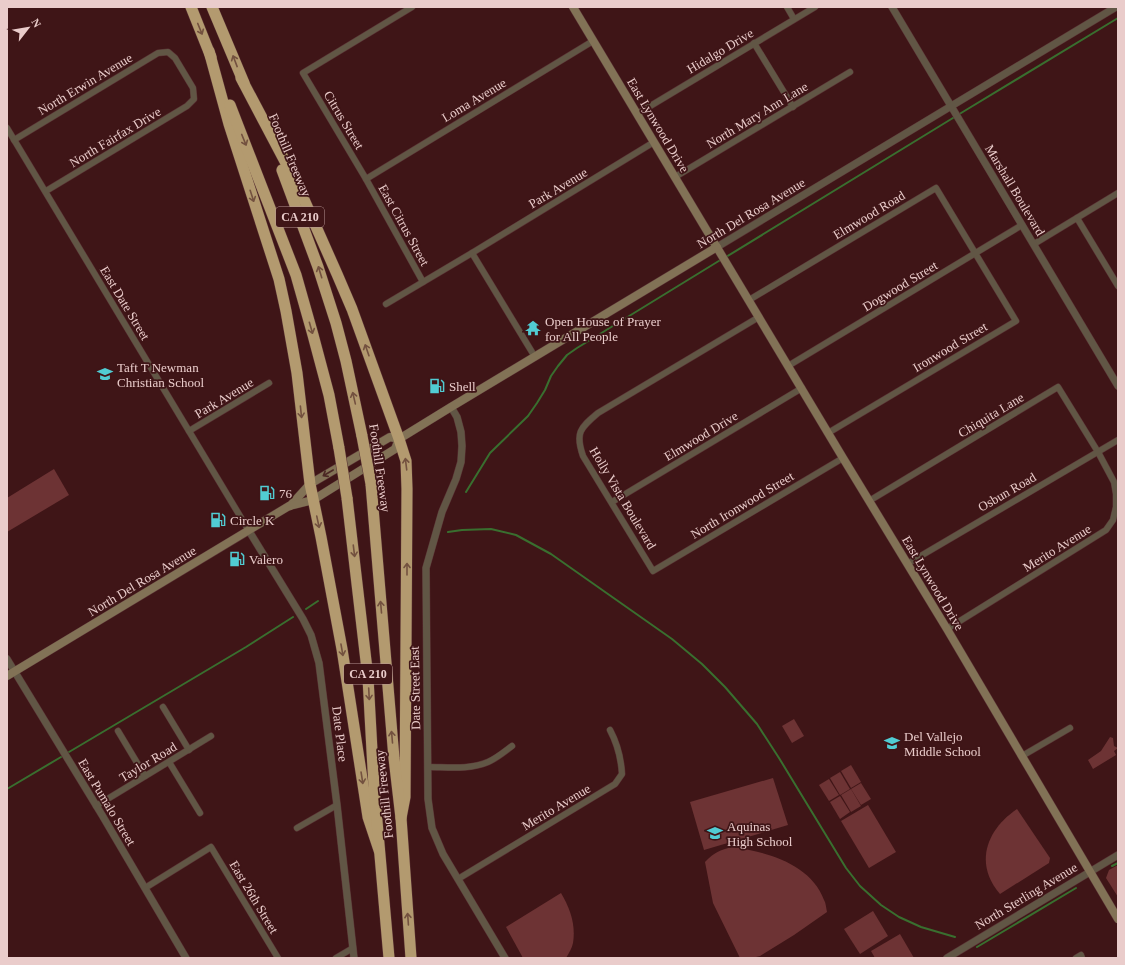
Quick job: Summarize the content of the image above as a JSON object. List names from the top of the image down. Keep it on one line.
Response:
{"streets":{"highway":["Foothill Freeway","CA 210"],"main road":["East Lynwood Drive","North Del Rosa Avenue"],"street":["Hidalgo Drive","North Erwin Avenue","Loma Avenue","North Mary Ann Lane","Citrus Street","North Fairfax Drive","Park Avenue","Marshall Boulevard","Elmwood Road","East Citrus Street","Dogwood Street","East Date Street","Ironwood Street","Chiquita Lane","Elmwood Drive","Osbun Road","Holly Vista Boulevard","North Ironwood Street","Merito Avenue","Date Street East","Date Place","Taylor Road","East Pumalo Street","North Sterling Avenue","East 26th Street"]},"crossings":[["Hidalgo Drive","East Lynwood Drive"],["North Erwin Avenue","North Fairfax Drive"],["North Erwin Avenue","East Date Street"],["Loma Avenue","Citrus Street"],["Loma Avenue","East Lynwood Drive"],["Loma Avenue","East Citrus Street"],["North Mary Ann Lane","East Lynwood Drive"],["Citrus Street","East Citrus Street"],["East Lynwood Drive","Park Avenue"],["East Lynwood Drive","North Del Rosa Avenue"],["East Lynwood Drive","Elmwood Road"],["East Lynwood Drive","Dogwood Street"],["East Lynwood Drive","Ironwood Street"],["East Lynwood Drive","Chiquita Lane"],["East Lynwood Drive","Elmwood Drive"],["East Lynwood Drive","Osbun Road"],["East Lynwood Drive","Holly Vista Boulevard"],["East Lynwood Drive","North Ironwood Street"],["East Lynwood Drive","Merito Avenue"],["East Lynwood Drive","North Sterling Avenue"],["North Fairfax Drive","East Date Street"],["Park Avenue","East Citrus Street"],["Park Avenue","East Date Street"],["Marshall Boulevard","North Del Rosa Avenue"],["Marshall Boulevard","Dogwood Street"],["North Del Rosa Avenue","East Date Street"],["North Del Rosa Avenue","Date Street East"],["North Del Rosa Avenue","Date Place"],["North Del Rosa Avenue","East Pumalo Street"],["Elmwood Road","Dogwood Street"],["Elmwood Road","Ironwood Street"],["Dogwood Street","Ironwood Street"],["East Date Street","Date Place"],["Chiquita Lane","Osbun Road"],["Chiquita Lane","Merito Avenue"],["Elmwood Drive","Holly Vista Boulevard"],["Osbun Road","Merito Avenue"],["Holly Vista Boulevard","North Ironwood Street"],["Merito Avenue","Date Street East"],["Taylor Road","East Pumalo Street"],["East Pumalo Street","East 26th Street"]],"places":{"temple":["Open House of Prayer for All People"],"school or university":["Taft T Newman Christian School","Del Vallejo Middle School","Aquinas High School"],"fuel station":["Shell","76","Circle K","Valero"]},"north":"top right"}
